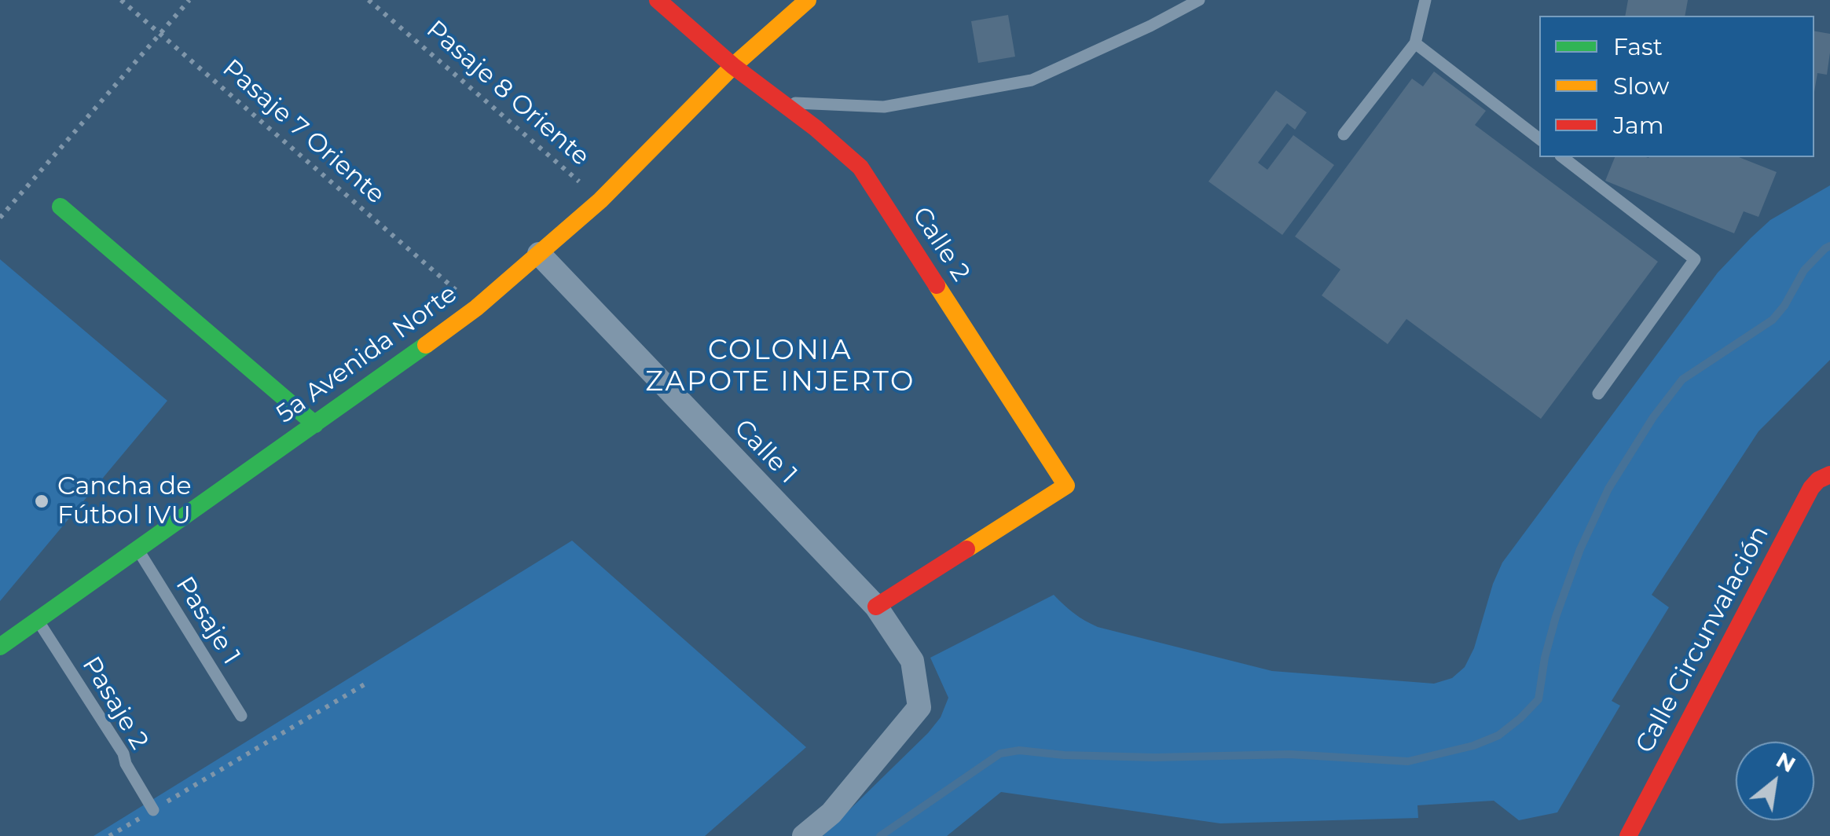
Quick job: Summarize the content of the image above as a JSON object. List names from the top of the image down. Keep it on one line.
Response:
{"streets":{"street":["Calle 2","5a Avenida Norte","Calle 1","Calle Circunvalación"],"lane":["Pasaje 1","Pasaje 2"],"path":["Pasaje 8 Oriente","Pasaje 7 Oriente"]},"crossings":[["Calle 2","5a Avenida Norte"],["Calle 2","Calle 1"],["5a Avenida Norte","Calle 1"],["5a Avenida Norte","Pasaje 1"],["5a Avenida Norte","Pasaje 2"]],"districts":["COLONIA ZAPOTE INJERTO"],"places":["Cancha de Fútbol IVU"],"legend":["Fast","Slow","Jam"],"north":"top right"}
